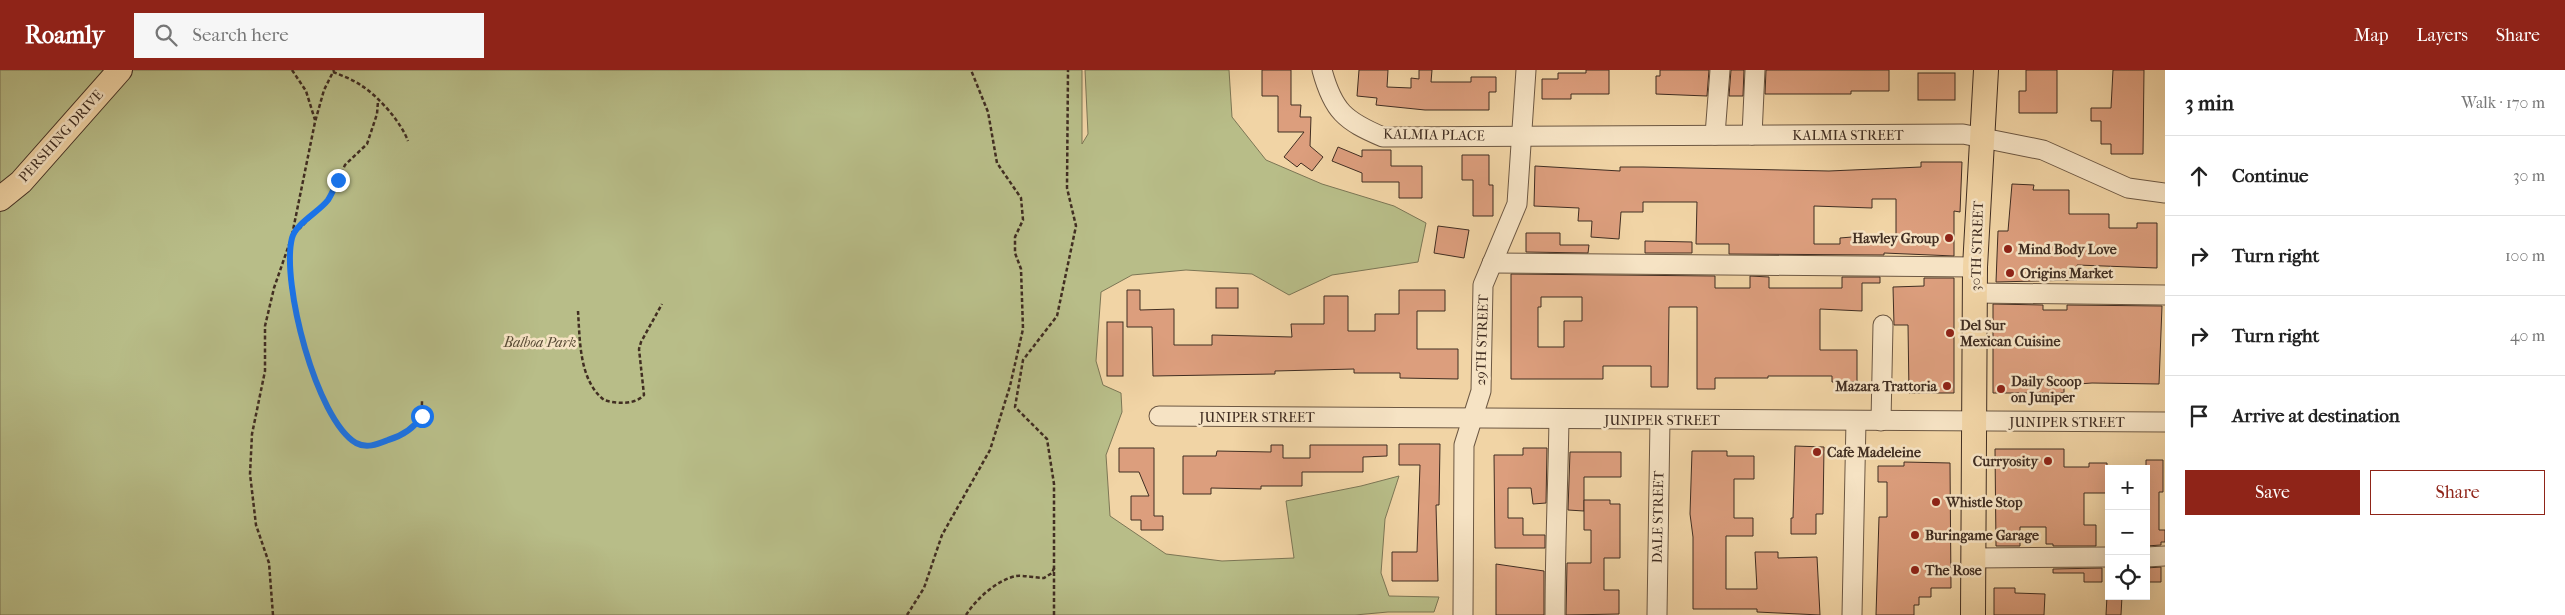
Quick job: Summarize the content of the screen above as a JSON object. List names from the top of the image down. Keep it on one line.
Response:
{"streets":{"main road":["PERSHING DRIVE","30TH STREET"],"street":["KALMIA PLACE","KALMIA STREET","29TH STREET","JUNIPER STREET","DALE STREET"]},"crossings":[["KALMIA PLACE","KALMIA STREET"],["KALMIA PLACE","29TH STREET"],["KALMIA STREET","30TH STREET"],["KALMIA STREET","29TH STREET"],["30TH STREET","JUNIPER STREET"],["29TH STREET","JUNIPER STREET"],["JUNIPER STREET","DALE STREET"]],"parks":["Balboa Park"],"places":["Hawley Group","Mind Body Love","Origins Market","Del Sur Mexican Cuisine","Mazara Trattoria","Daily Scoop on Juniper","Cafe Madeleine","Curryosity","Whistle Stop","Buringame Garage","The Rose"],"page":{"header":"Roamly","search":"Search here","nav":["Map","Layers","Share"],"heading":["3 min","Walk · 170 m"],"list":[["Continue","30 m"],["Turn right","100 m"],["Turn right","40 m"],"Arrive at destination"],"buttons":["Save","Share"],"map_buttons":["+","−"]}}
